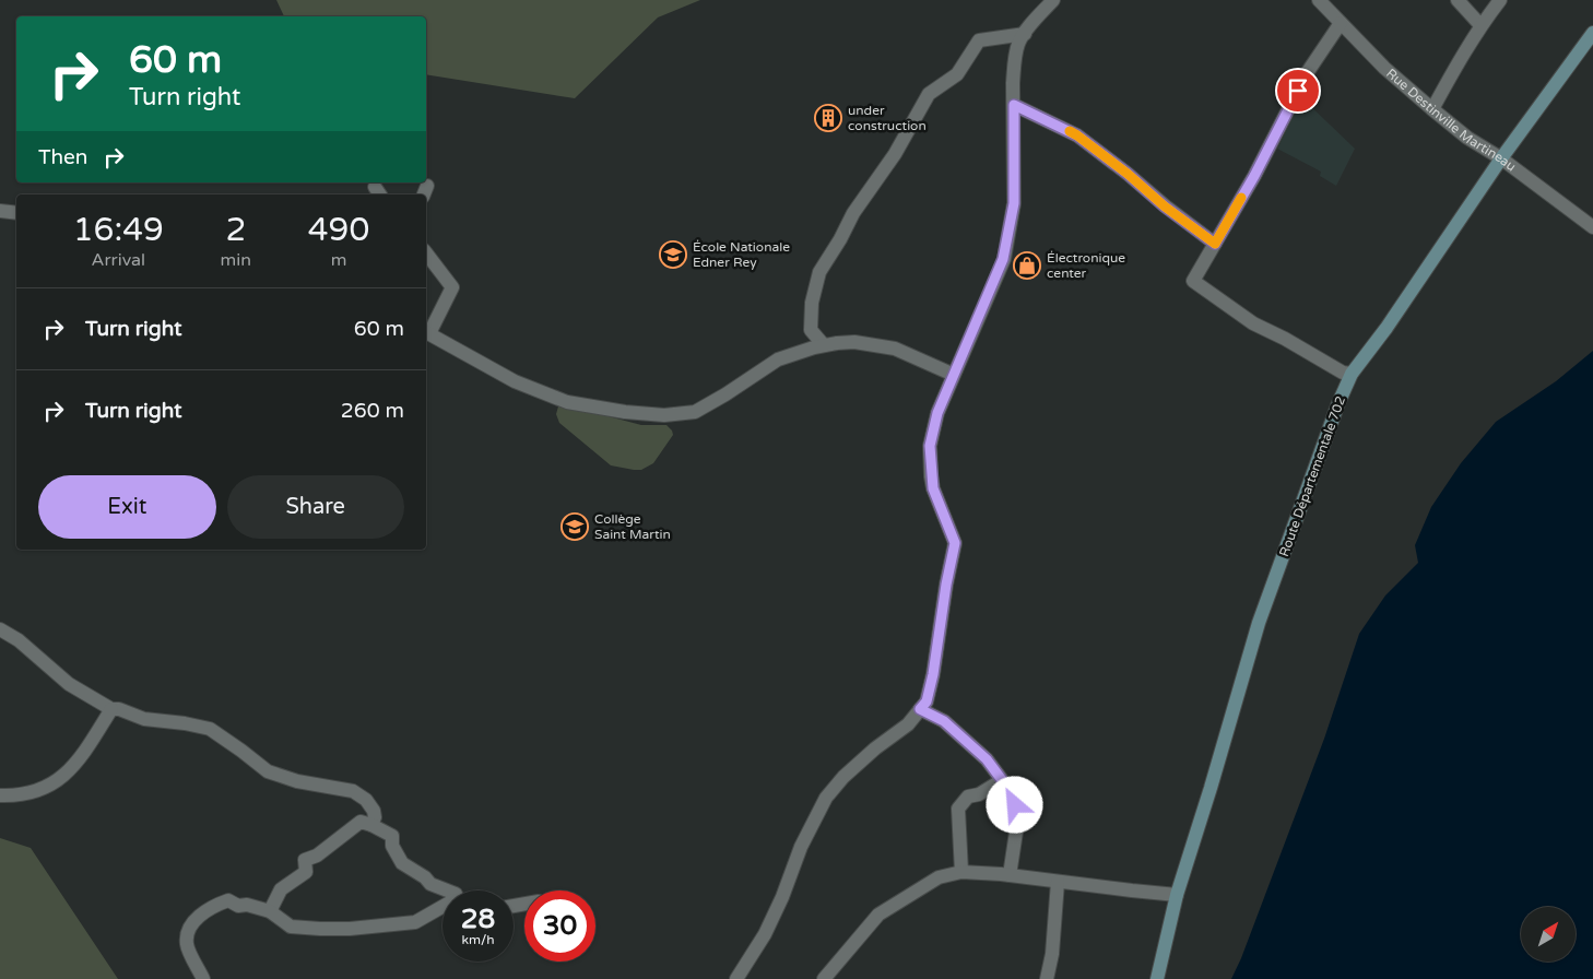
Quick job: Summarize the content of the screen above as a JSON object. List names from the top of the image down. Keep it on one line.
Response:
{"streets":{"main road":["Route Départementale 702"],"street":["Rue Destinville Martineau"]},"crossings":[["Rue Destinville Martineau","Route Départementale 702"]],"places":{"building":["under construction"],"school or university":["École Nationale Edner Rey","Collège Saint Martin"],"shop":["Électronique center"]},"north":"top right","page":{"turn":["60 m","Turn right"],"then":"Then","eta":["16:49","Arrival","2","min","490","m"],"list":[{"name":"Turn right","value":"60 m"},{"name":"Turn right","value":"260 m"}],"buttons":["Exit","Share"],"speed":"28 km/h","limit":"30"}}
